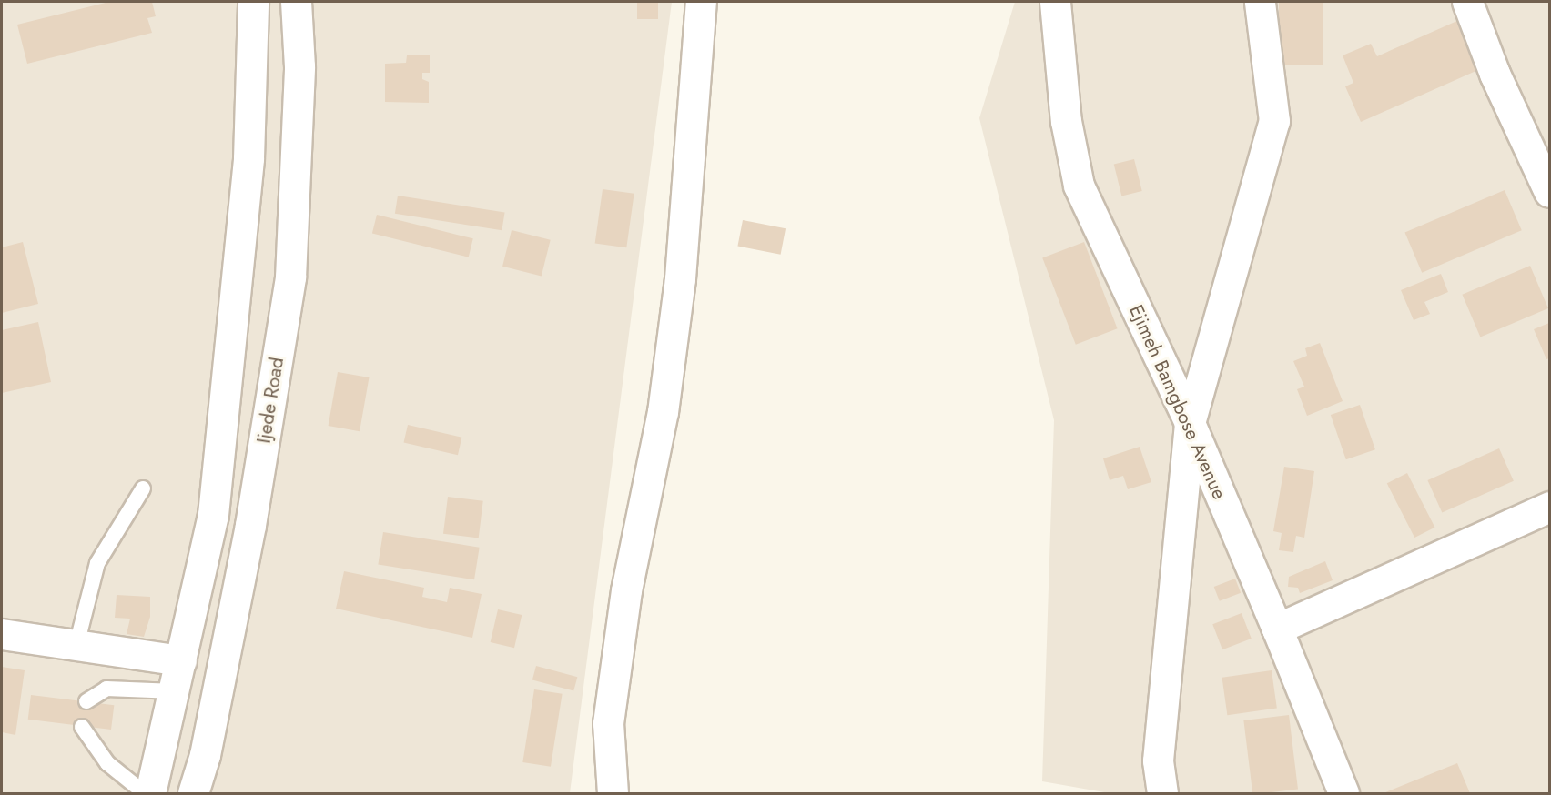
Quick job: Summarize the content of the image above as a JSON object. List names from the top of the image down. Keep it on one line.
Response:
{"streets":{"street":["Ijede Road","Ejimeh Bamgbose Avenue"]}}
